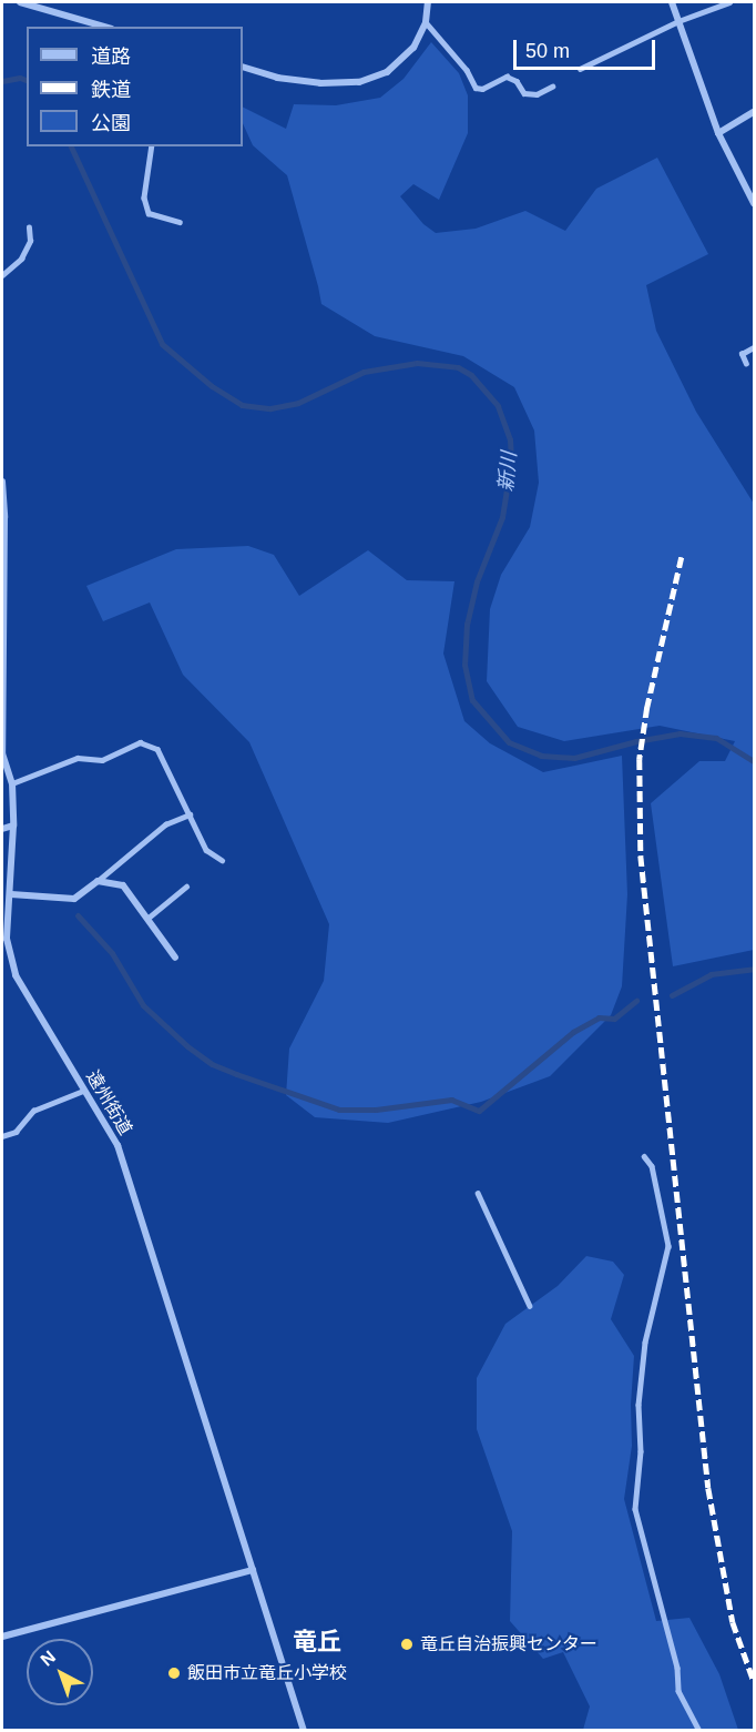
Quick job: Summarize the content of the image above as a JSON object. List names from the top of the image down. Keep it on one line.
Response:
{"streets":{"street":["遠州街道"]},"districts":["竜丘"],"water":["新川"],"places":["竜丘自治振興センター","飯田市立竜丘小学校"],"legend":["道路","鉄道","公園"],"scale_bar":"50 m","north":"top left"}
